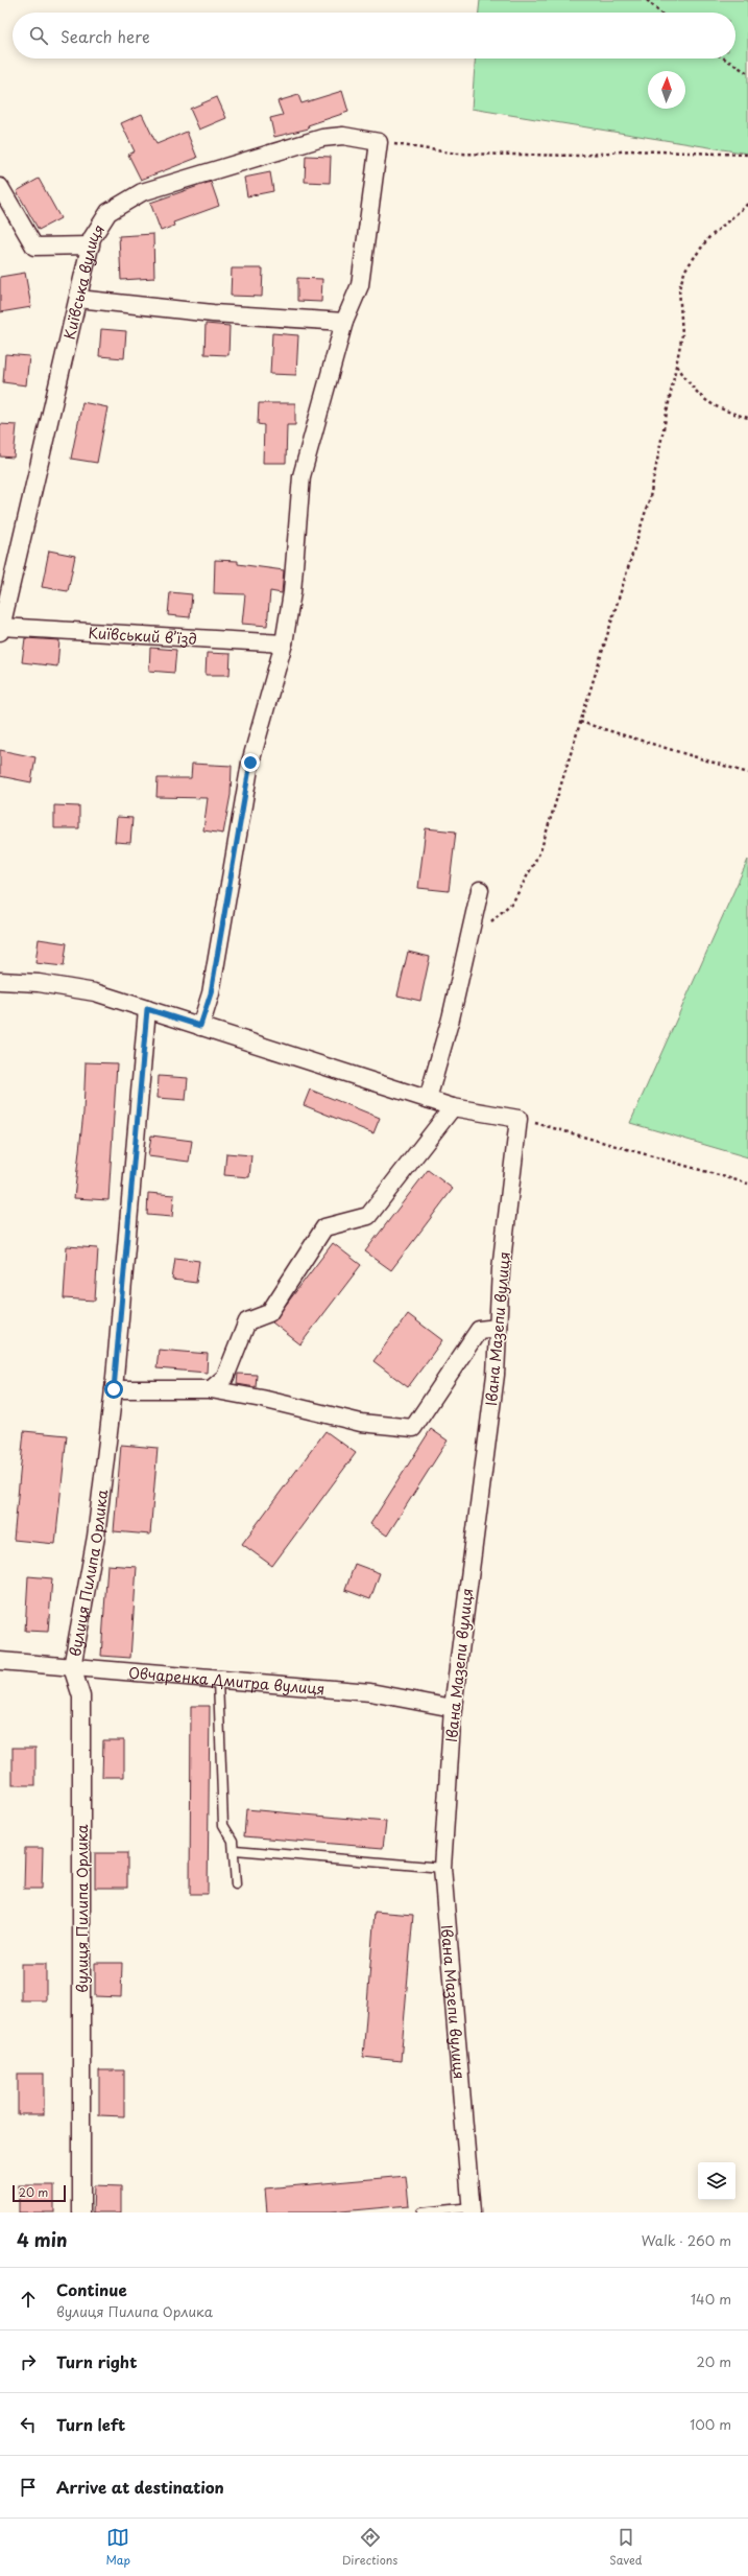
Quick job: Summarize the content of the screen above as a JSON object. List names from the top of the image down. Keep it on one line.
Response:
{"streets":{"street":["Київська вулиця","Київський в’їзд","Івана Мазепи вулиця","вулиця Пилипа Орлика","Овчаренка Дмитра вулиця"]},"crossings":[["Київська вулиця","Київський в’їзд"],["Івана Мазепи вулиця","Овчаренка Дмитра вулиця"],["вулиця Пилипа Орлика","Овчаренка Дмитра вулиця"]],"scale_bar":"20 m","north":"top","page":{"search":"Search here","scale":"20 m","heading":["4 min","Walk · 260 m"],"list":[["Continue","вулиця Пилипа Орлика","140 m"],["Turn right","20 m"],["Turn left","100 m"],"Arrive at destination"],"nav":["Map","Directions","Saved"]}}
